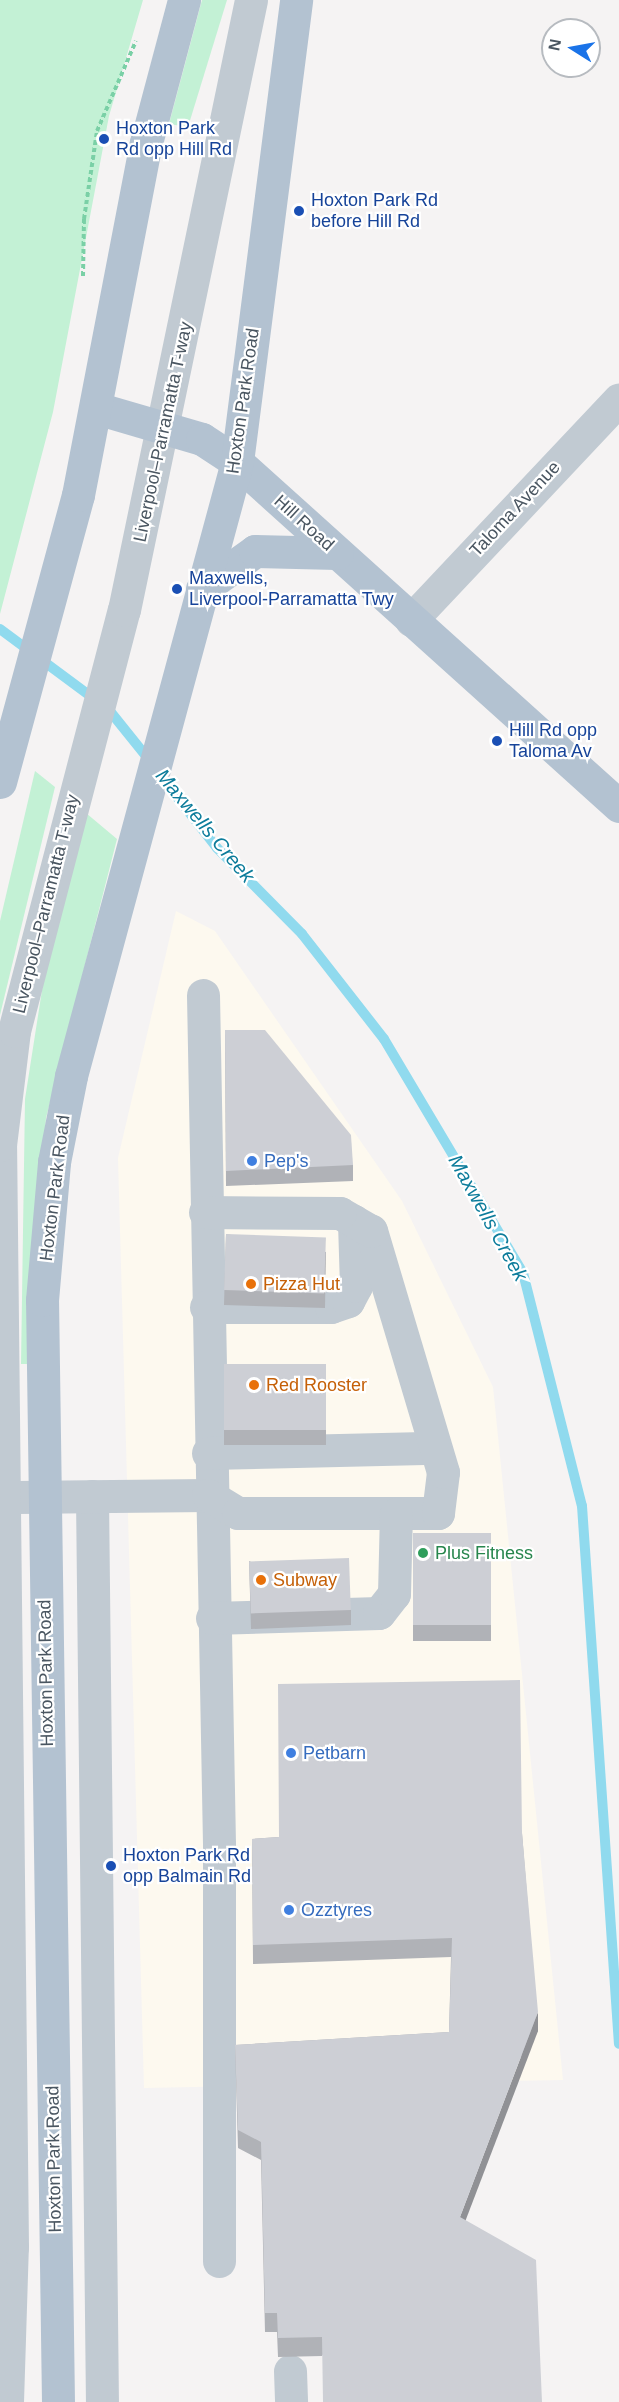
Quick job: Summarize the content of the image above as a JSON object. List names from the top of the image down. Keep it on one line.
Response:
{"streets":{"main road":["Hoxton Park Road","Hill Road"],"street":["Liverpool–Parramatta T-way","Taloma Avenue"]},"crossings":[["Hoxton Park Road","Hill Road"],["Liverpool–Parramatta T-way","Hill Road"],["Taloma Avenue","Hill Road"]],"water":["Maxwells Creek"],"places":["Hoxton Park Rd opp Hill Rd","Hoxton Park Rd before Hill Rd","Maxwells, Liverpool-Parramatta Twy","Hill Rd opp Taloma Av","Pep's","Pizza Hut","Red Rooster","Plus Fitness","Subway","Petbarn","Hoxton Park Rd opp Balmain Rd","Ozztyres"],"north":"left"}
